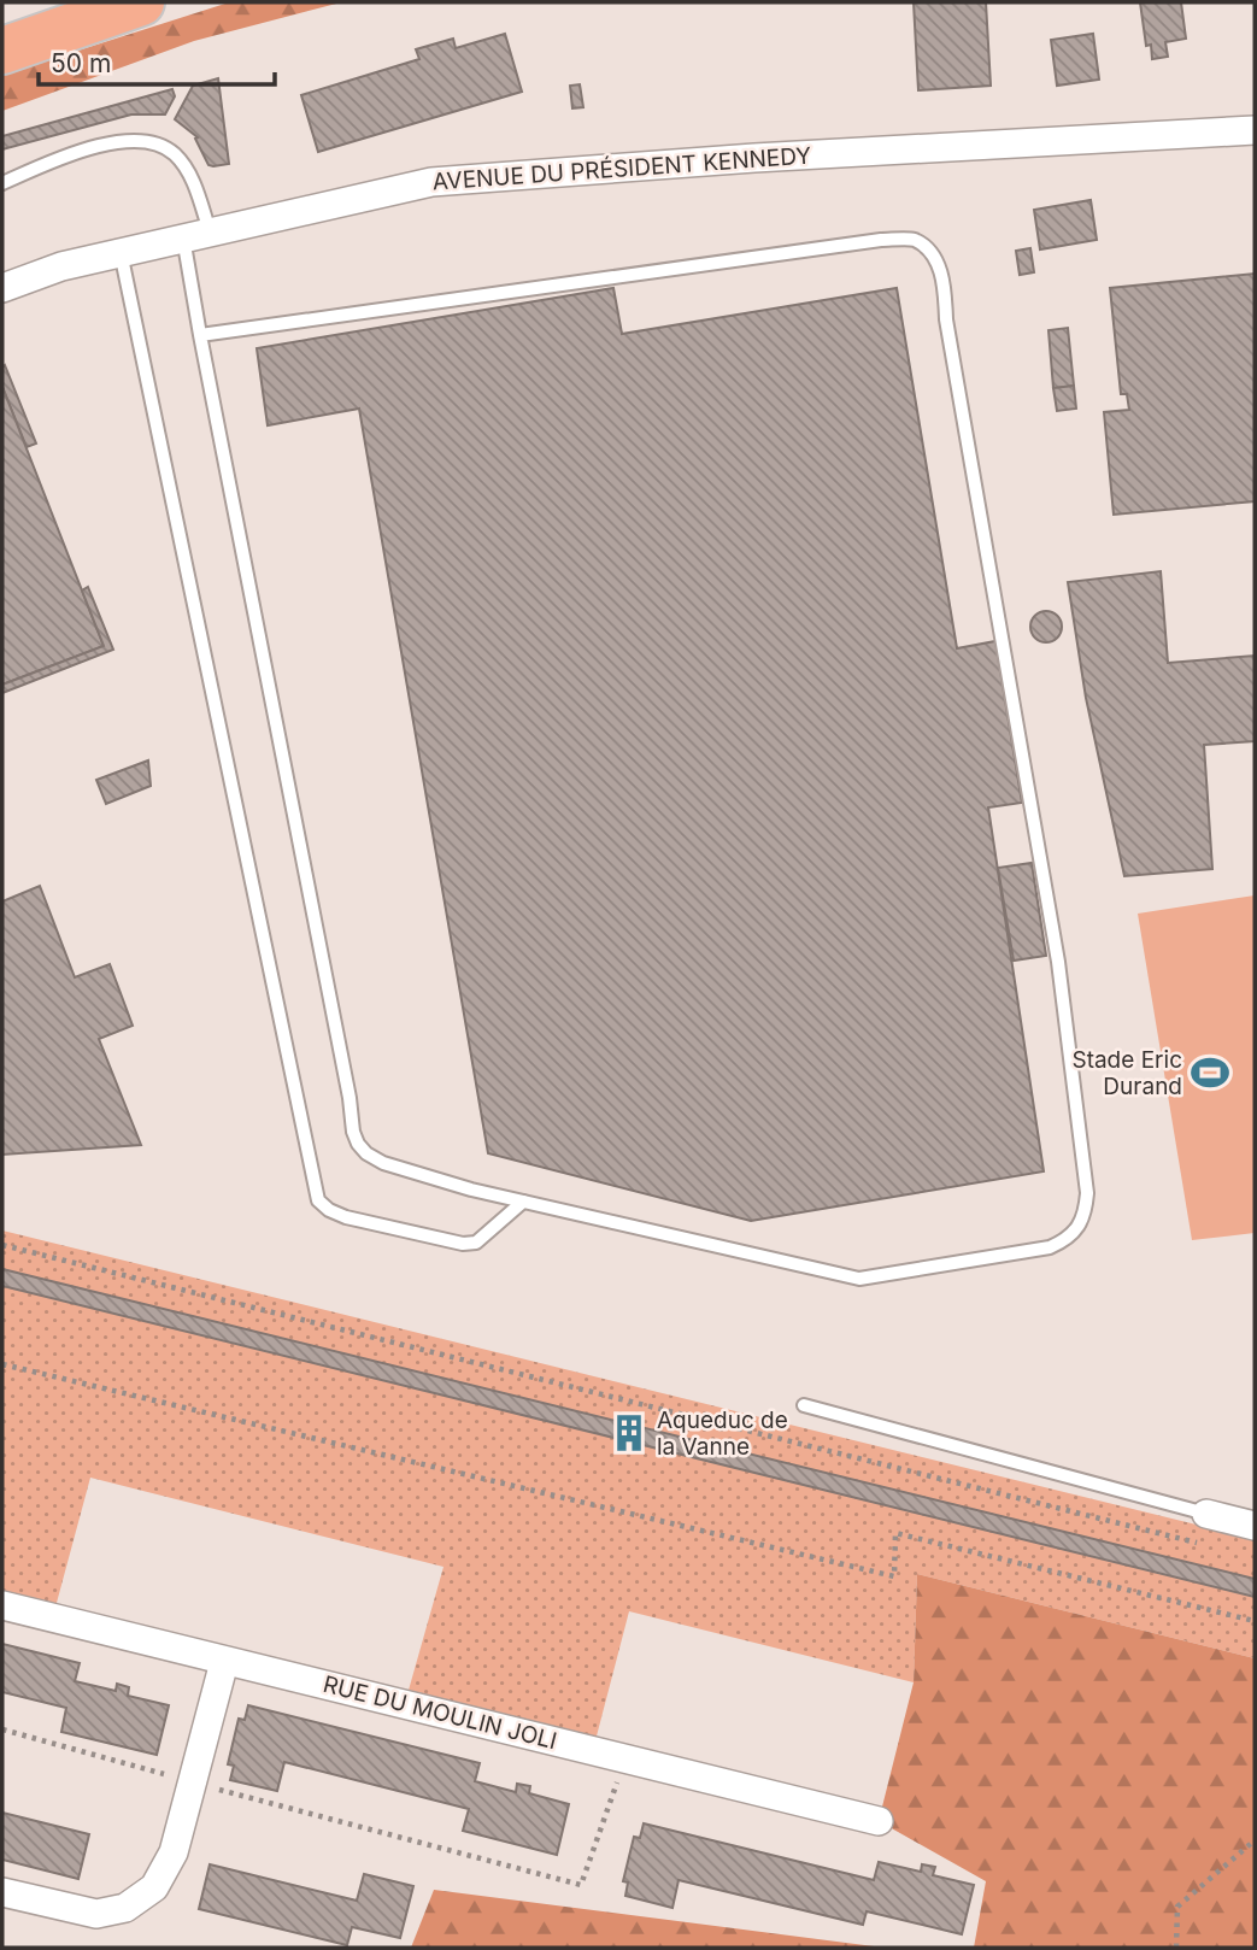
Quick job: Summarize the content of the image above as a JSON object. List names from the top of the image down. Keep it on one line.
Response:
{"streets":{"street":["AVENUE DU PRÉSIDENT KENNEDY","RUE DU MOULIN JOLI"]},"places":{"sports":["Stade Eric Durand"],"building":["Aqueduc de la Vanne"]},"scale_bar":"50 m"}
